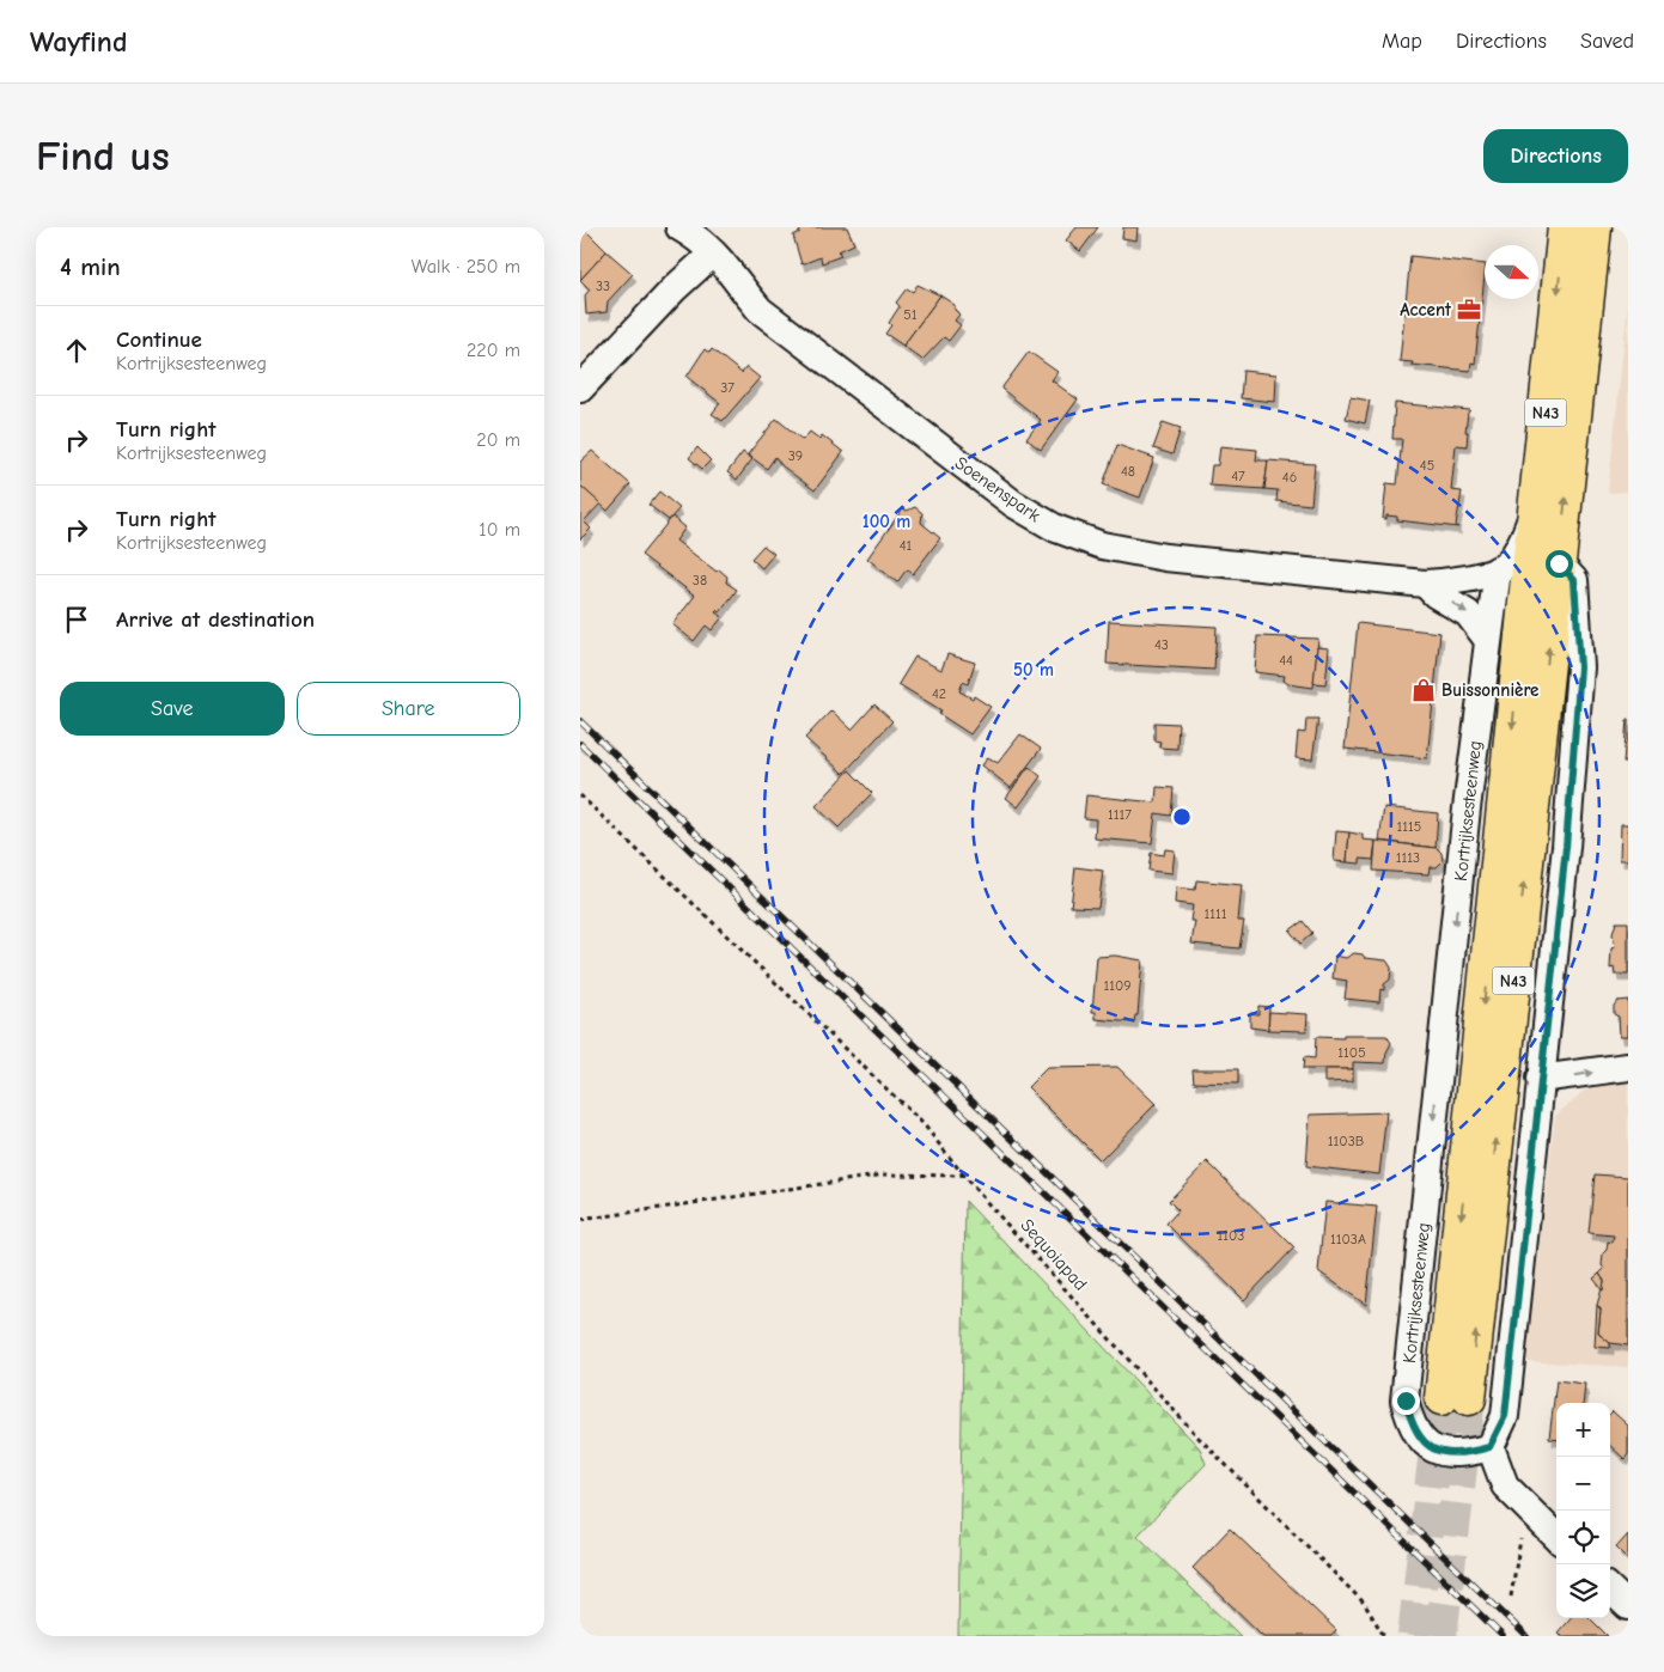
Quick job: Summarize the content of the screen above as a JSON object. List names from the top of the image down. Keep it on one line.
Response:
{"streets":{"main road":["N43","Kortrijksesteenweg"],"street":["Soenenspark"],"path":["Sequoiapad"]},"crossings":[["Soenenspark","Kortrijksesteenweg"]],"places":{"office":["Accent"],"shop":["Buissonnière"]},"house_numbers":["33","51","37","39","45","48","47","46","41","38","43","44","42","1117","1115","1113","1111","1109","1105","1103B","1103","1103A"],"north":"right","page":{"header":"Wayfind","nav":["Map","Directions","Saved"],"buttons":["Directions",["Save","Share"]],"title":"Find us","heading":["4 min","Walk · 250 m"],"list":[["Continue","Kortrijksesteenweg","220 m"],["Turn right","Kortrijksesteenweg","20 m"],["Turn right","Kortrijksesteenweg","10 m"],"Arrive at destination"],"map_buttons":["+","−"]},"rings":["100 m","50 m"]}
